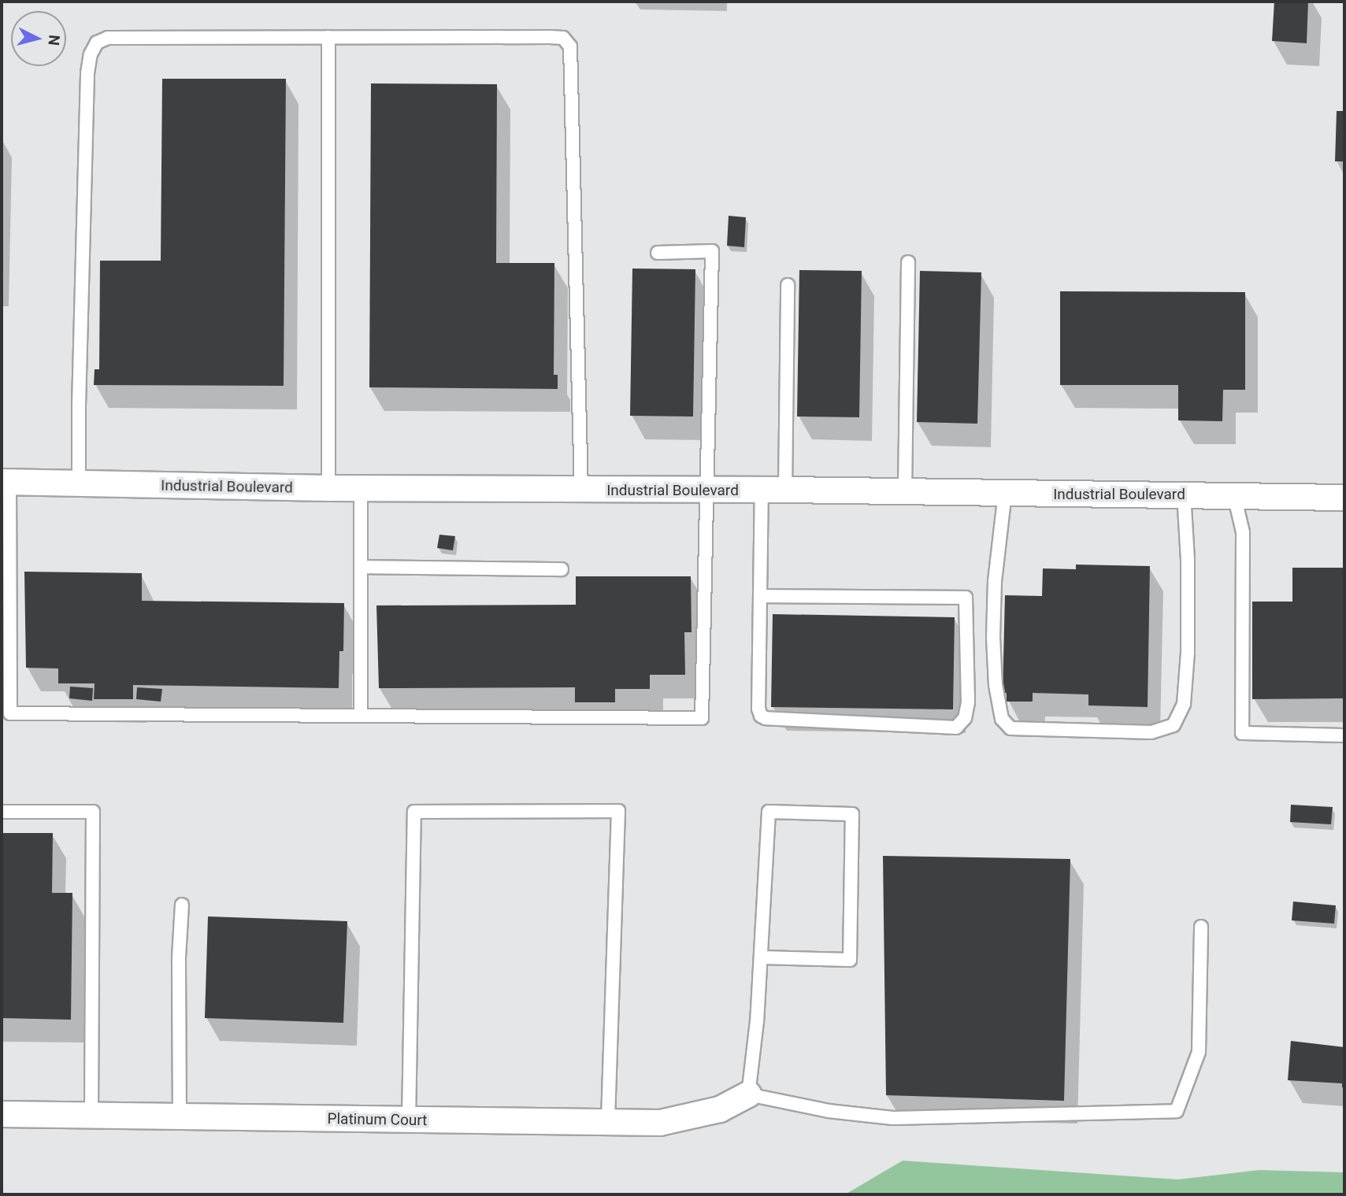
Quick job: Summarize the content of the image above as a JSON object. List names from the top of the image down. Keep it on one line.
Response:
{"streets":{"street":["Industrial Boulevard","Platinum Court"]},"north":"right"}
